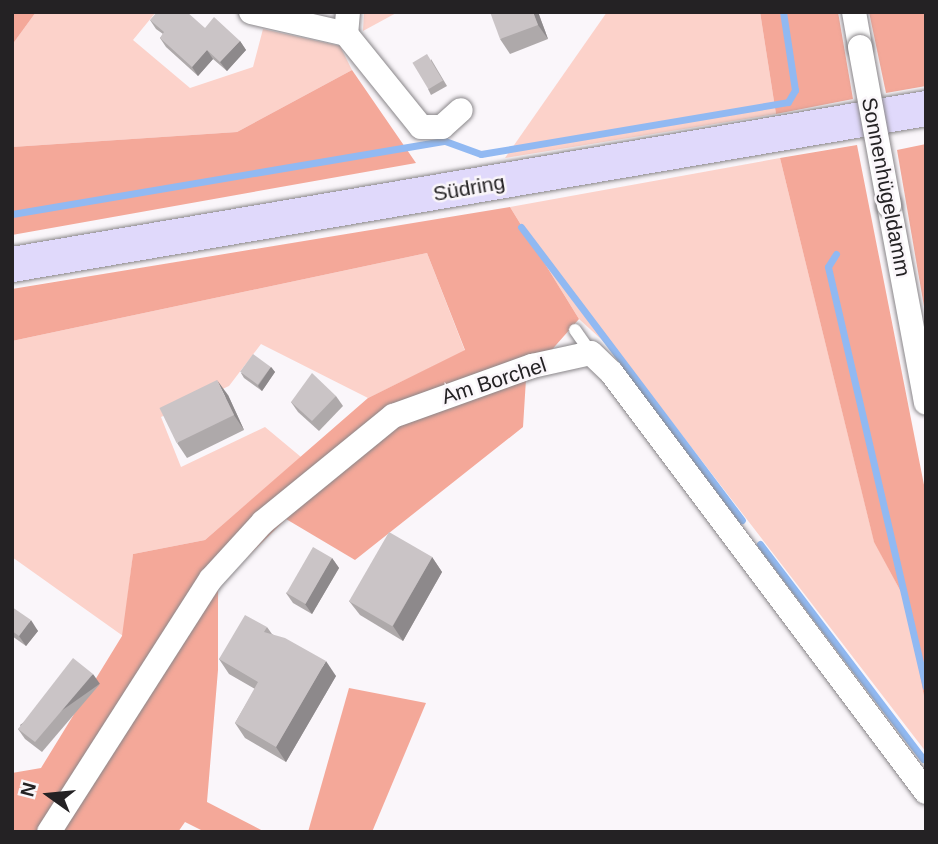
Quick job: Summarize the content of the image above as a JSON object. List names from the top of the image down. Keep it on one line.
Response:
{"streets":{"main road":["Südring"],"street":["Sonnenhügeldamm","Am Borchel"]},"north":"left"}
